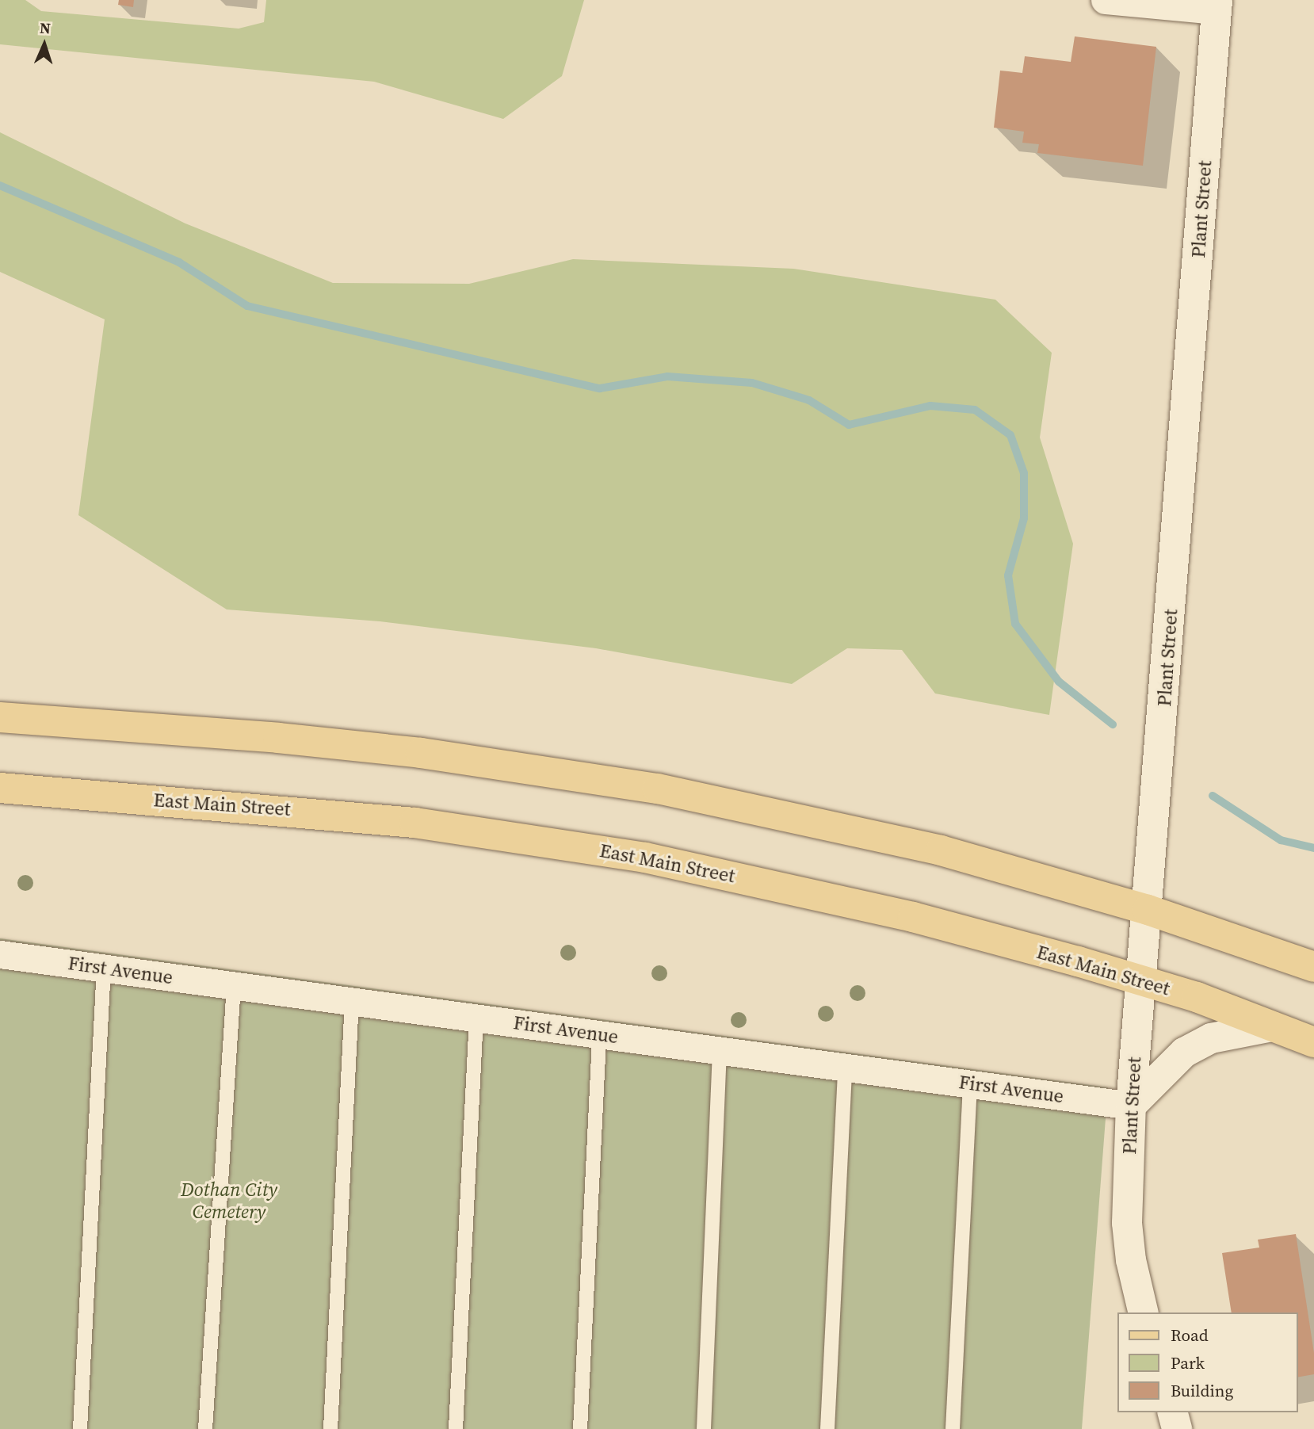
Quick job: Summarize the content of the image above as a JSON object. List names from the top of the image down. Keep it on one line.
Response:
{"streets":{"main road":["East Main Street"],"street":["Plant Street","First Avenue"]},"crossings":[["Plant Street","East Main Street"],["Plant Street","First Avenue"]],"parks":["Dothan City Cemetery"],"legend":["Road","Park","Building"],"north":"top"}
